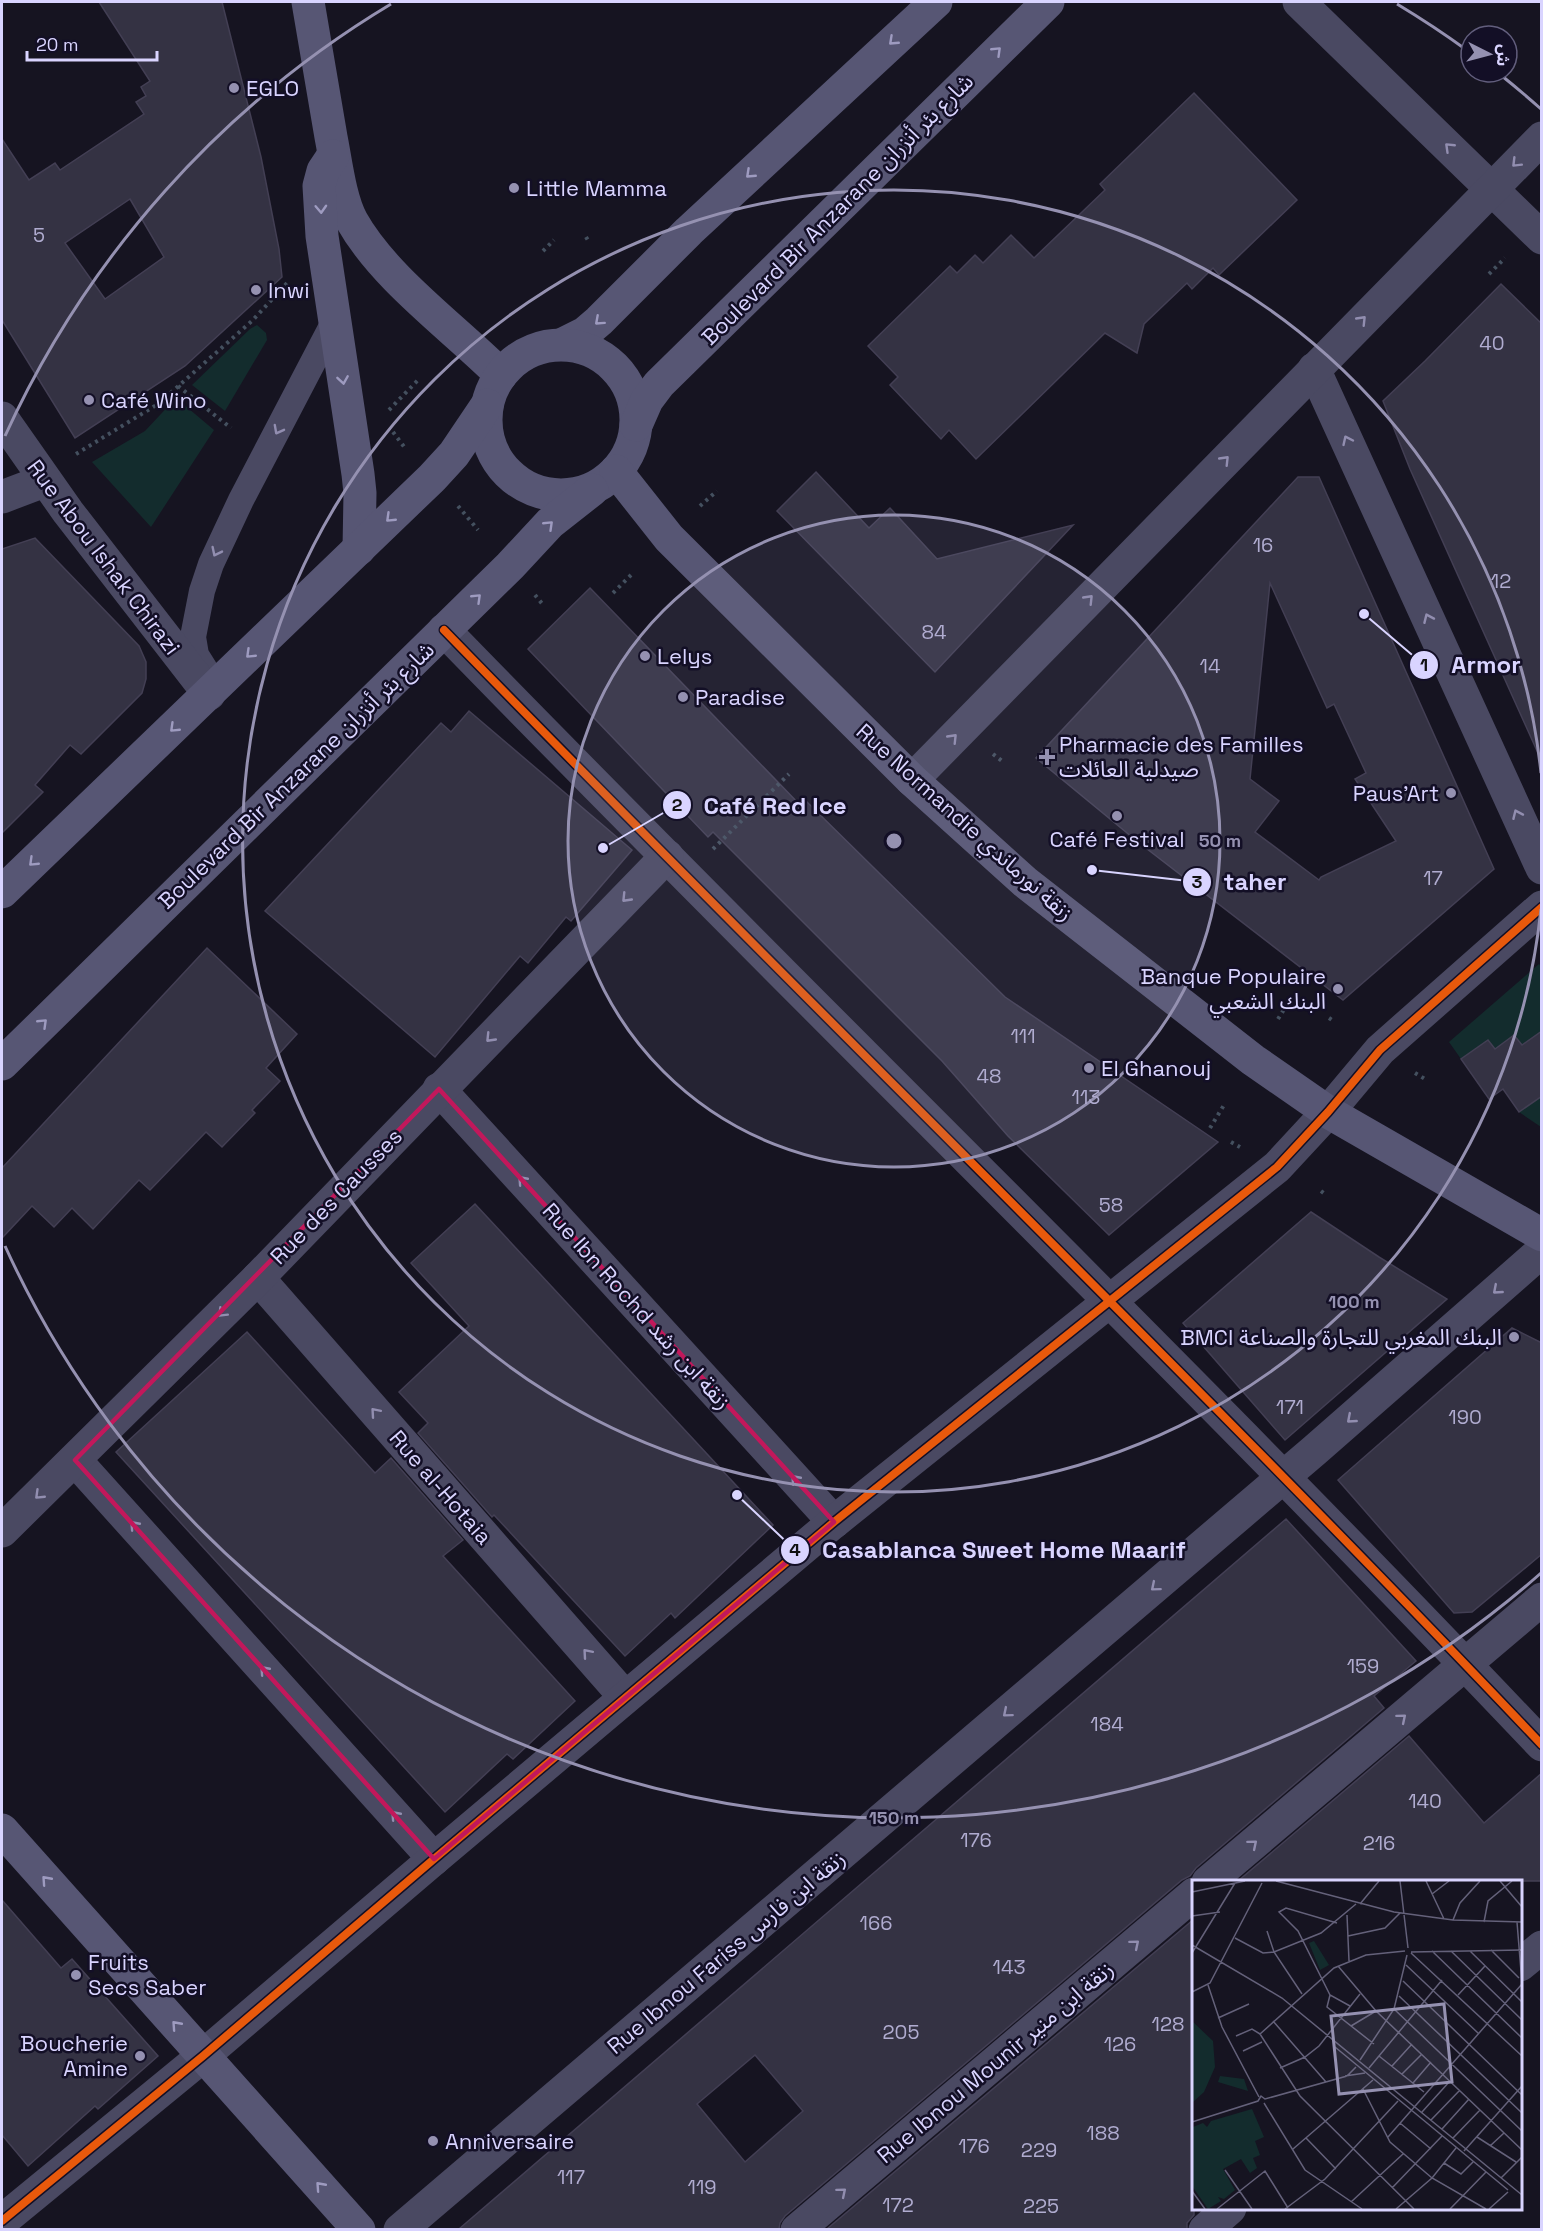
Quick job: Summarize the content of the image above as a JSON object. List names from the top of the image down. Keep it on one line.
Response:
{"streets":{"main road":["Boulevard Bir Anzarane شارع بئر أنزران","Rue Normandie زنقة نورماندي"],"street":["Rue Abou Ishak Chirazi","Rue des Causses","Rue Ibn Rochd زنقة ابن رشد","Rue al-Hotaia","Rue Ibnou Fariss زنقة ابن فارس","Rue Ibnou Mounir زنقة ابن منير"]},"crossings":[["Boulevard Bir Anzarane شارع بئر أنزران","Rue Normandie زنقة نورماندي"],["Rue des Causses","Rue Ibn Rochd زنقة ابن رشد"],["Rue des Causses","Rue al-Hotaia"]],"one_way":["Rue des Causses","Rue Ibn Rochd زنقة ابن رشد","Rue Ibnou Mounir زنقة ابن منير"],"places":{"other":["EGLO","Little Mamma","Inwi","Café Wino","Armor","Lelys","Paradise","Paus'Art","Café Festival","Café Red Ice","taher","Banque Populaire البنك الشعبي","El Ghanouj","BMCI البنك المغربي للتجارة والصناعة","Casablanca Sweet Home Maarif","Fruits Secs Saber","Boucherie Amine","Anniversaire"],"health":["Pharmacie des Familles صيدلية العائلات"]},"house_numbers":["5","40","16","12","84","14","17","111","48","113","58","171","190","159","184","140","176","216","166","143","128","205","126","188","176","229","117","119","172","225"],"scale_bar":"20 m","north":"right","rings":["50 m","100 m","150 m"]}
